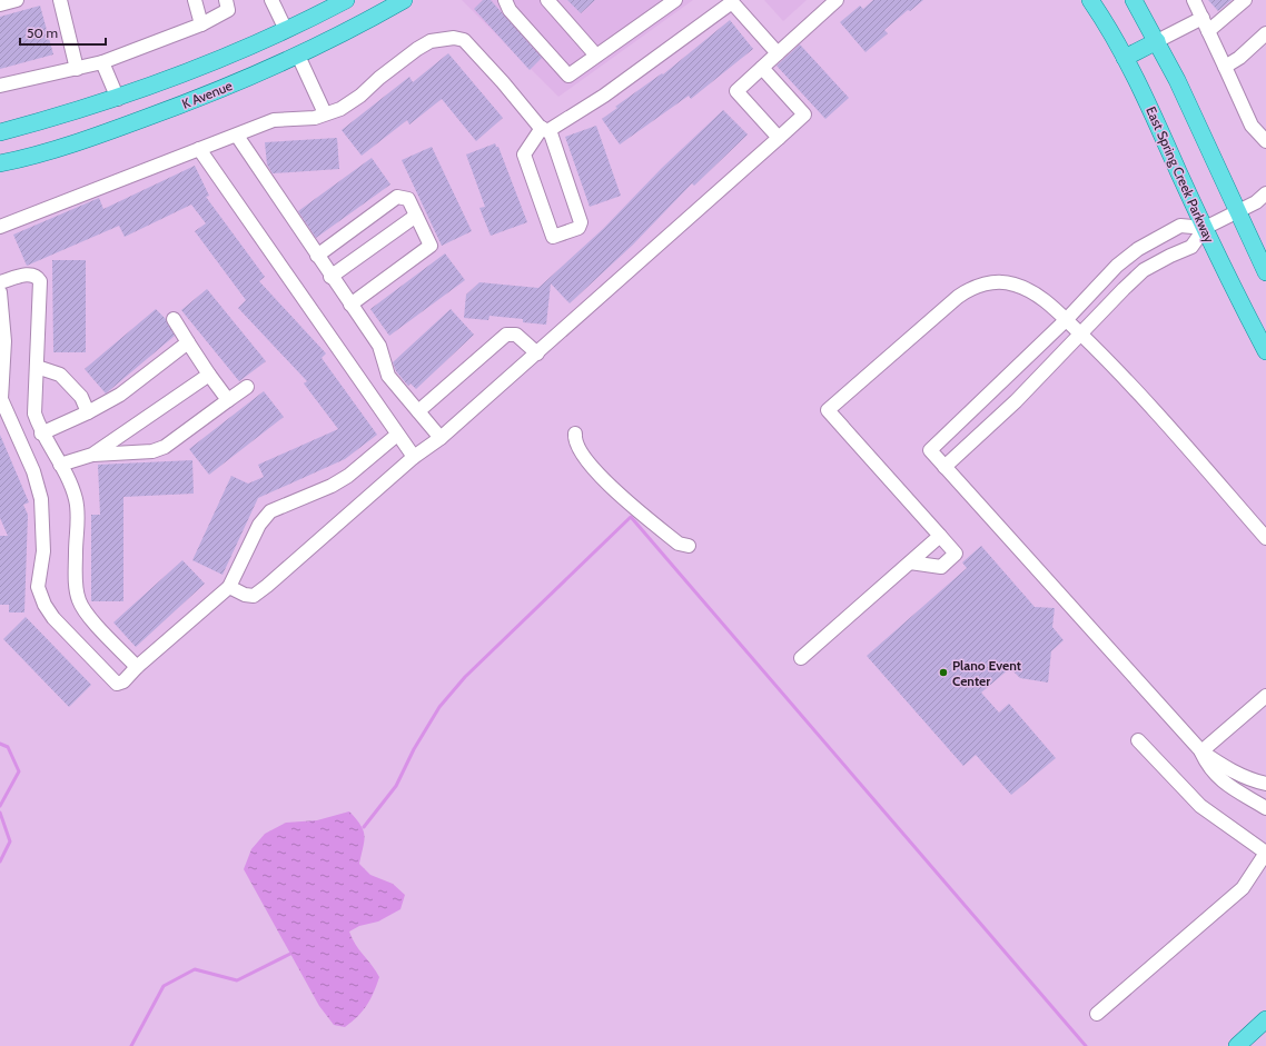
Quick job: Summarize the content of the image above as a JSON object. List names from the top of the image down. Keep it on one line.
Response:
{"streets":{"main road":["K Avenue","East Spring Creek Parkway"]},"places":["Plano Event Center"],"scale_bar":"50 m"}
